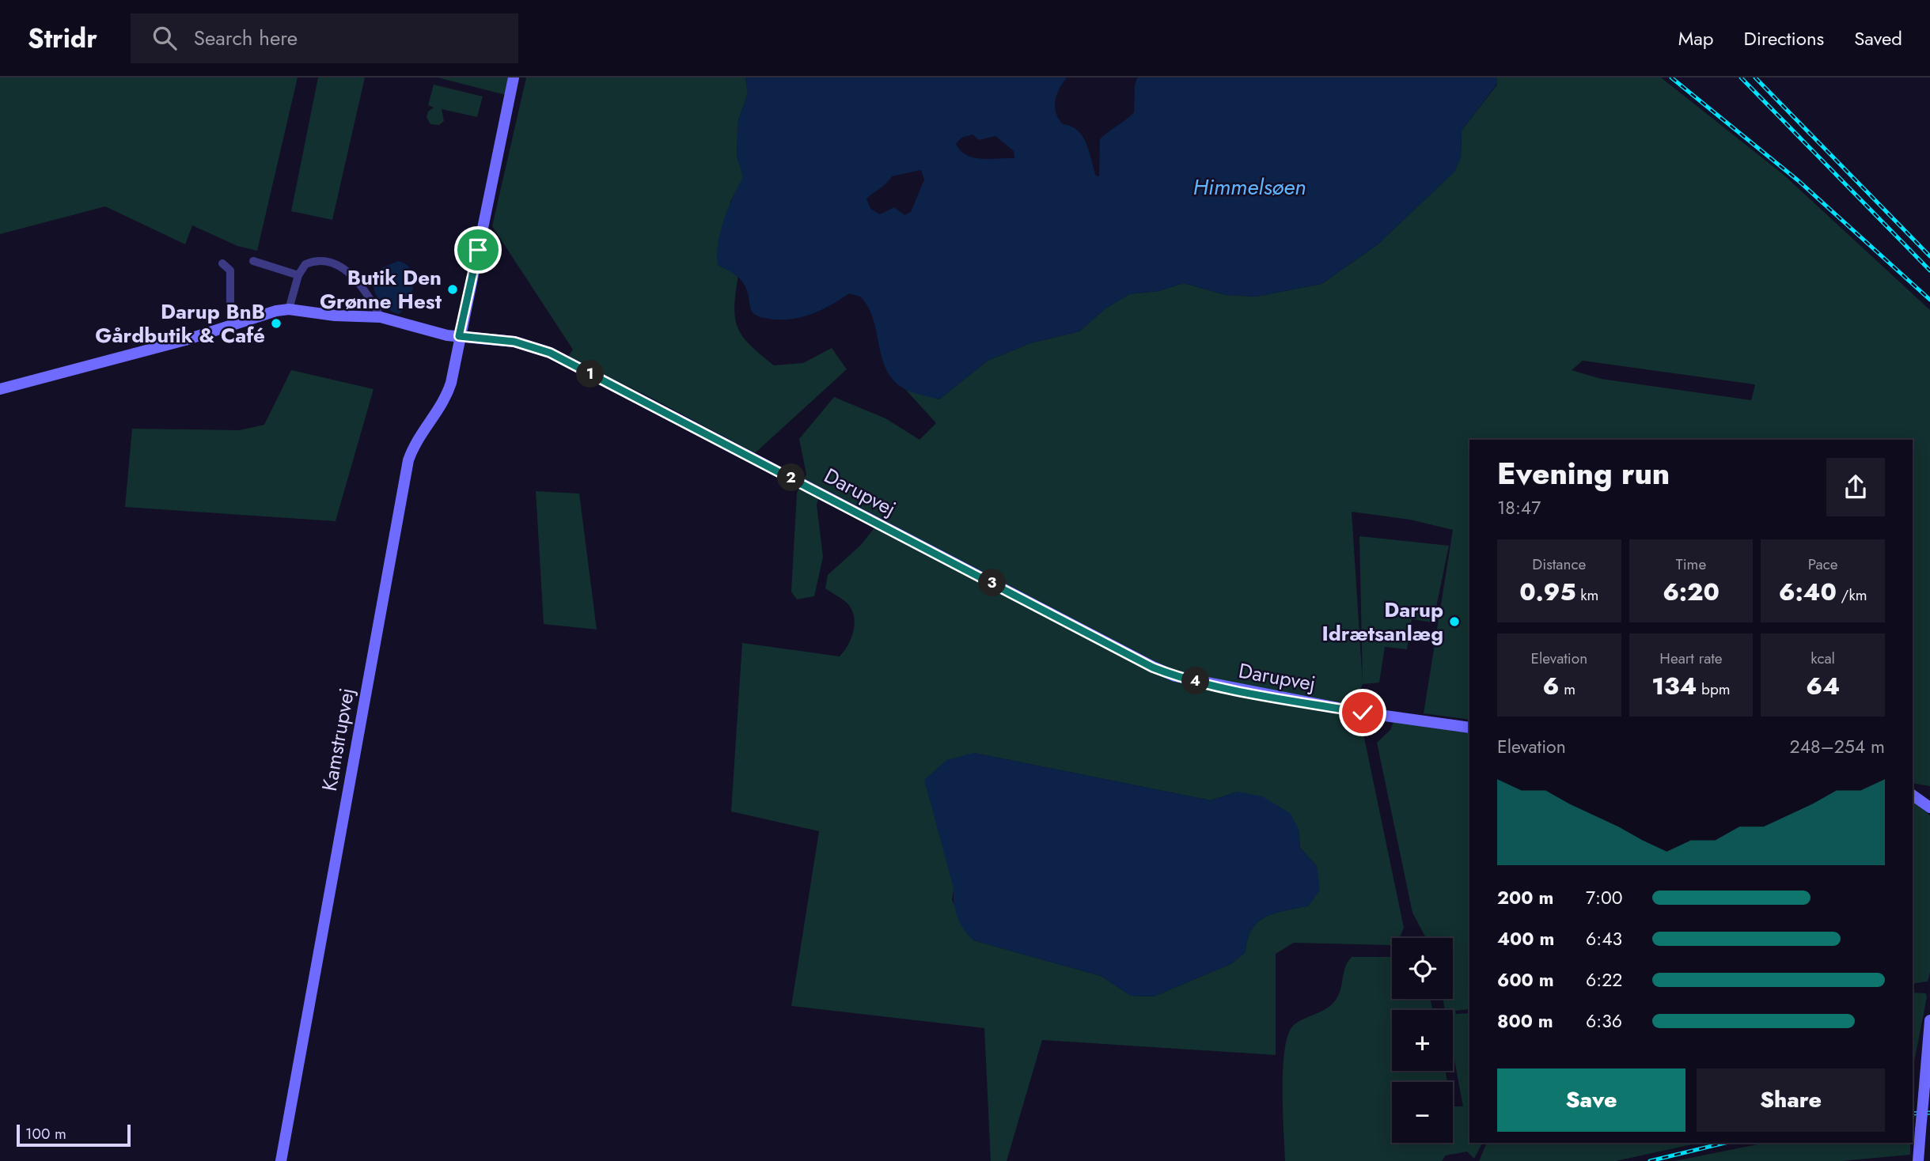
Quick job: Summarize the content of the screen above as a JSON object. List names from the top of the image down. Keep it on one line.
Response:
{"streets":{"street":["Darupvej","Kamstrupvej"]},"crossings":[["Darupvej","Kamstrupvej"]],"water":["Himmelsøen"],"places":["Butik Den Grønne Hest","Darup BnB Gårdbutik & Café","Darup Idrætsanlæg"],"scale_bar":"100 m","page":{"header":"Stridr","search":"Search here","nav":["Map","Directions","Saved"],"pins":["1","2","3","4"],"heading":["Evening run","18:47"],"stats":[["Distance","0.95 km"],["Time","6:20"],["Pace","6:40 /km"],["Elevation","6 m"],["Heart rate","134 bpm"],["kcal","64"]],"chart":["Elevation","248–254 m"],"list":[{"name":"200 m","note":"7:00"},{"name":"400 m","note":"6:43"},{"name":"600 m","note":"6:22"},{"name":"800 m","note":"6:36"}],"map_buttons":["+","−"],"buttons":["Save","Share"],"scale":"100 m"}}
